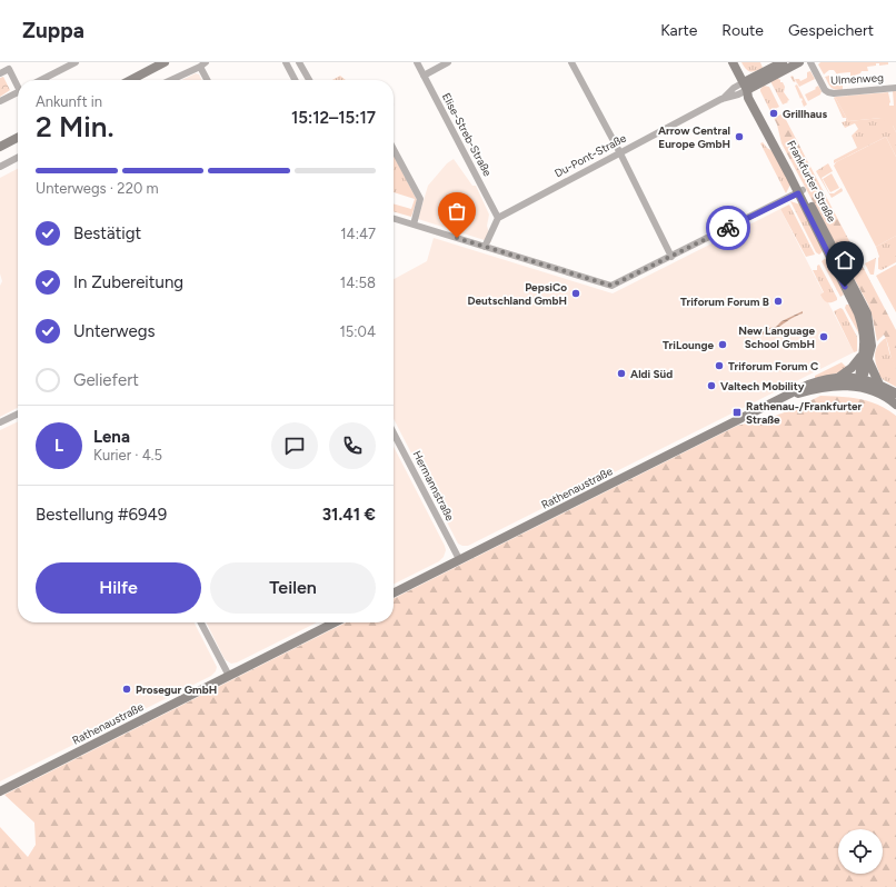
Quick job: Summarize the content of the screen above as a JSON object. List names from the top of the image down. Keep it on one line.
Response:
{"streets":{"street":["Ulmenweg","Elise-Streb-Straße","Du-Pont-Straße","Frankfurter Straße","Hermannstraße","Rathenaustraße"]},"crossings":[["Elise-Streb-Straße","Du-Pont-Straße"],["Du-Pont-Straße","Frankfurter Straße"],["Frankfurter Straße","Rathenaustraße"],["Hermannstraße","Rathenaustraße"]],"places":{"other":["Grillhaus","Arrow Central Europe GmbH","PepsiCo Deutschland GmbH","Triforum Forum B","New Language School GmbH","TriLounge","Triforum Forum C","Aldi Süd","Valtech Mobility","Prosegur GmbH"],"transit":["Rathenau-/Frankfurter Straße"]},"page":{"header":"Zuppa","nav":["Karte","Route","Gespeichert"],"heading":["2 Min.","Ankunft in","15:12–15:17"],"panel":["Lena","Kurier · 4.5","Bestellung #6949","31.41 €"],"bar":"Unterwegs · 220 m","list":[["Bestätigt","14:47"],["In Zubereitung","14:58"],["Unterwegs","15:04"],"Geliefert"],"round":"L","buttons":["Hilfe","Teilen"]}}
